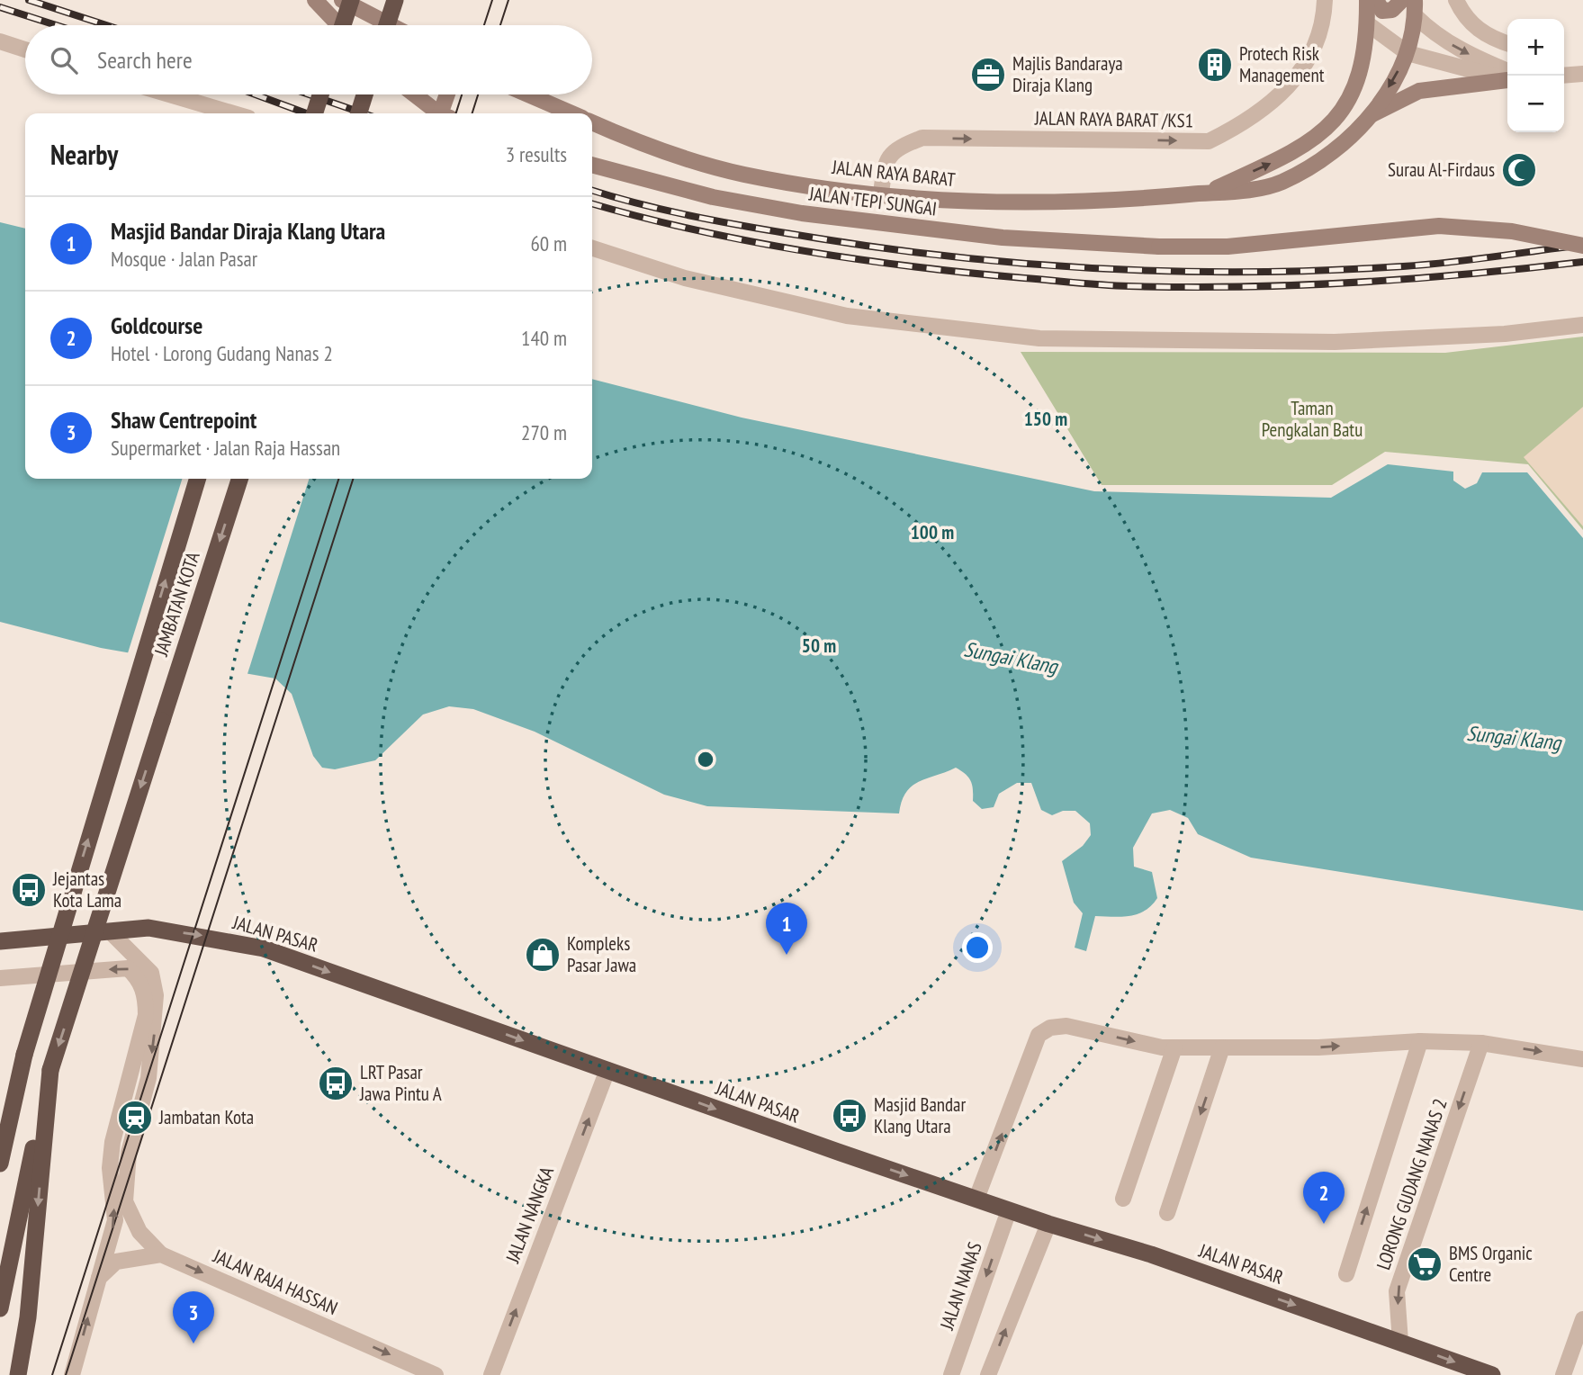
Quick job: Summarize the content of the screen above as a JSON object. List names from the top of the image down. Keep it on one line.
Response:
{"streets":{"highway":["JAMBATAN KOTA","JALAN PASAR"],"main road":["JALAN RAYA BARAT","JALAN TEPI SUNGAI"],"street":["JALAN RAYA BARAT /KS1","LORONG GUDANG NANAS 2","JALAN NANGKA","JALAN RAJA HASSAN","JALAN NANAS"]},"crossings":[["JALAN RAYA BARAT /KS1","JALAN RAYA BARAT"],["JALAN PASAR","LORONG GUDANG NANAS 2"],["JALAN PASAR","JALAN NANGKA"],["JALAN PASAR","JALAN NANAS"]],"one_way":["JALAN RAYA BARAT /KS1","JALAN PASAR","JALAN NANGKA","JALAN RAJA HASSAN"],"water":["Sungai Klang"],"parks":["Taman Pengkalan Batu"],"places":{"building":["Protech Risk Management"],"office":["Majlis Bandaraya Diraja Klang"],"mosque":["Surau Al-Firdaus"],"bus stop":["Jejantas Kota Lama","LRT Pasar Jawa Pintu A","Masjid Bandar Klang Utara"],"shop":["Kompleks Pasar Jawa"],"station":["Jambatan Kota"],"supermarket":["BMS Organic Centre"]},"page":{"map_buttons":["+","−"],"search":"Search here","heading":["Nearby","3 results"],"list":[{"mark":"1","name":"Masjid Bandar Diraja Klang Utara","note":"Mosque · Jalan Pasar","value":"60 m"},{"mark":"2","name":"Goldcourse","note":"Hotel · Lorong Gudang Nanas 2","value":"140 m"},{"mark":"3","name":"Shaw Centrepoint","note":"Supermarket · Jalan Raja Hassan","value":"270 m"}],"pins":["1","2","3"]},"rings":["150 m","100 m","50 m"]}
